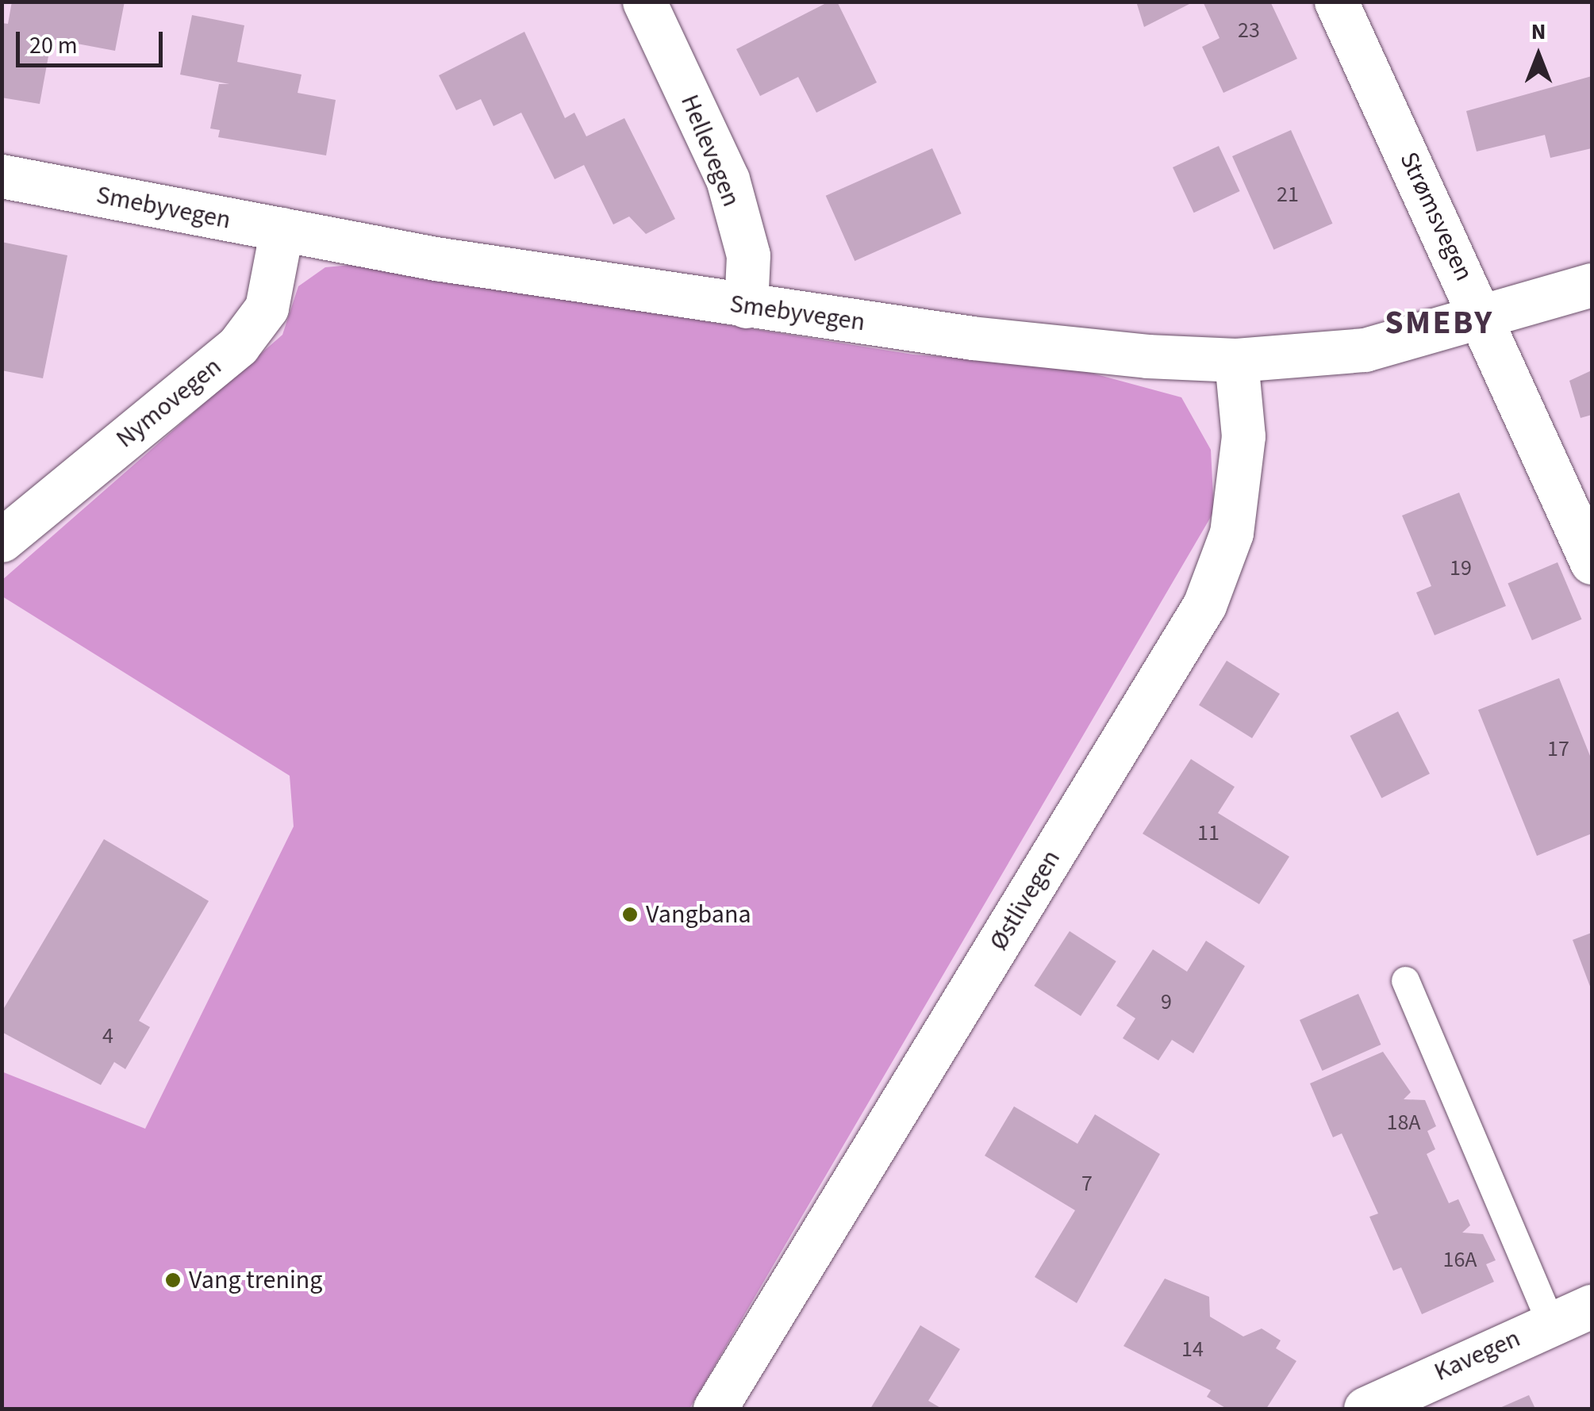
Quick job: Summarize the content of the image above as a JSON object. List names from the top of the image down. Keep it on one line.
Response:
{"streets":{"street":["Hellevegen","Smebyvegen","Strømsvegen","Nymovegen","Østlivegen","Kavegen"]},"crossings":[["Hellevegen","Smebyvegen"],["Smebyvegen","Strømsvegen"],["Smebyvegen","Nymovegen"],["Smebyvegen","Østlivegen"]],"districts":["SMEBY"],"places":["Vangbana","Vang trening"],"house_numbers":["23","21","19","17","11","9","4","18A","7","16A","14"],"scale_bar":"20 m","north":"top"}
